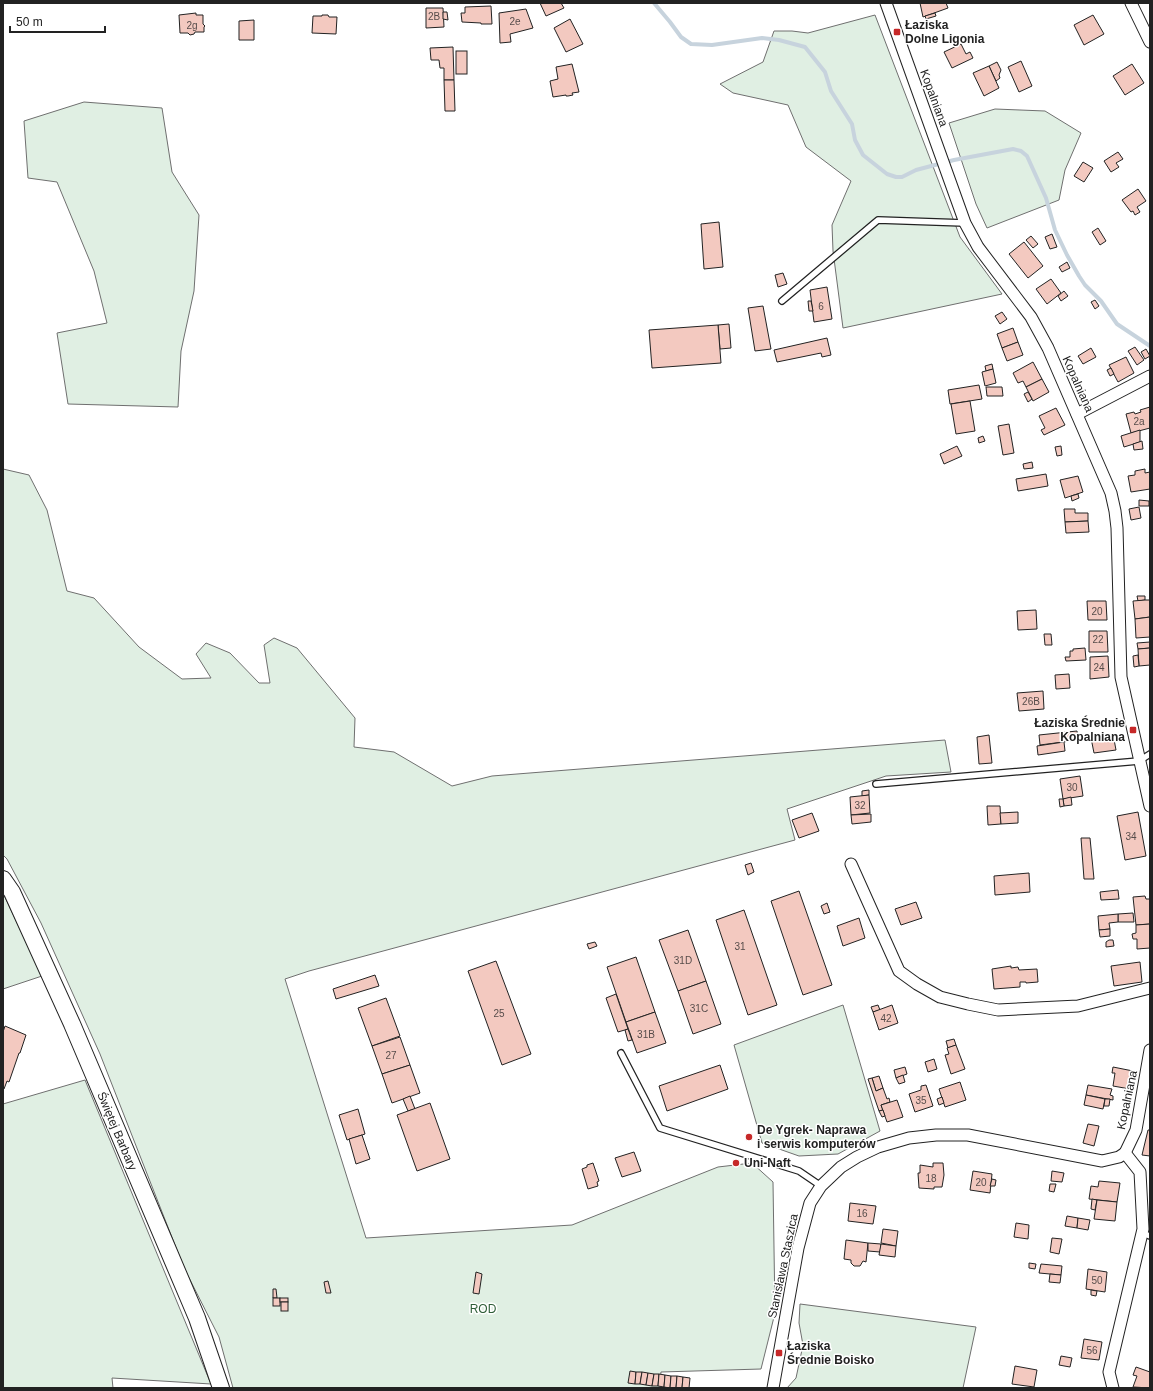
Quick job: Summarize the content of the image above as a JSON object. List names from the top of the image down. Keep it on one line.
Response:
{"streets":{"street":["Kopalniana","Świętej Barbary","Stanisława Staszica"]},"crossings":[["Kopalniana","Stanisława Staszica"]],"parks":["ROD"],"places":{"transit":["Łaziska Dolne Ligonia","Łaziska Średnie Kopalniana","Łaziska Średnie Boisko"],"other":["De Ygrek- Naprawa i serwis komputerów","Uni-Naft"]},"house_numbers":["2B","2e","2g","6","2a","20","22","24","26B","30","32","34","31","31D","31C","25","42","31B","27","35","18","20","16","50","56"],"scale_bar":"50 m"}
